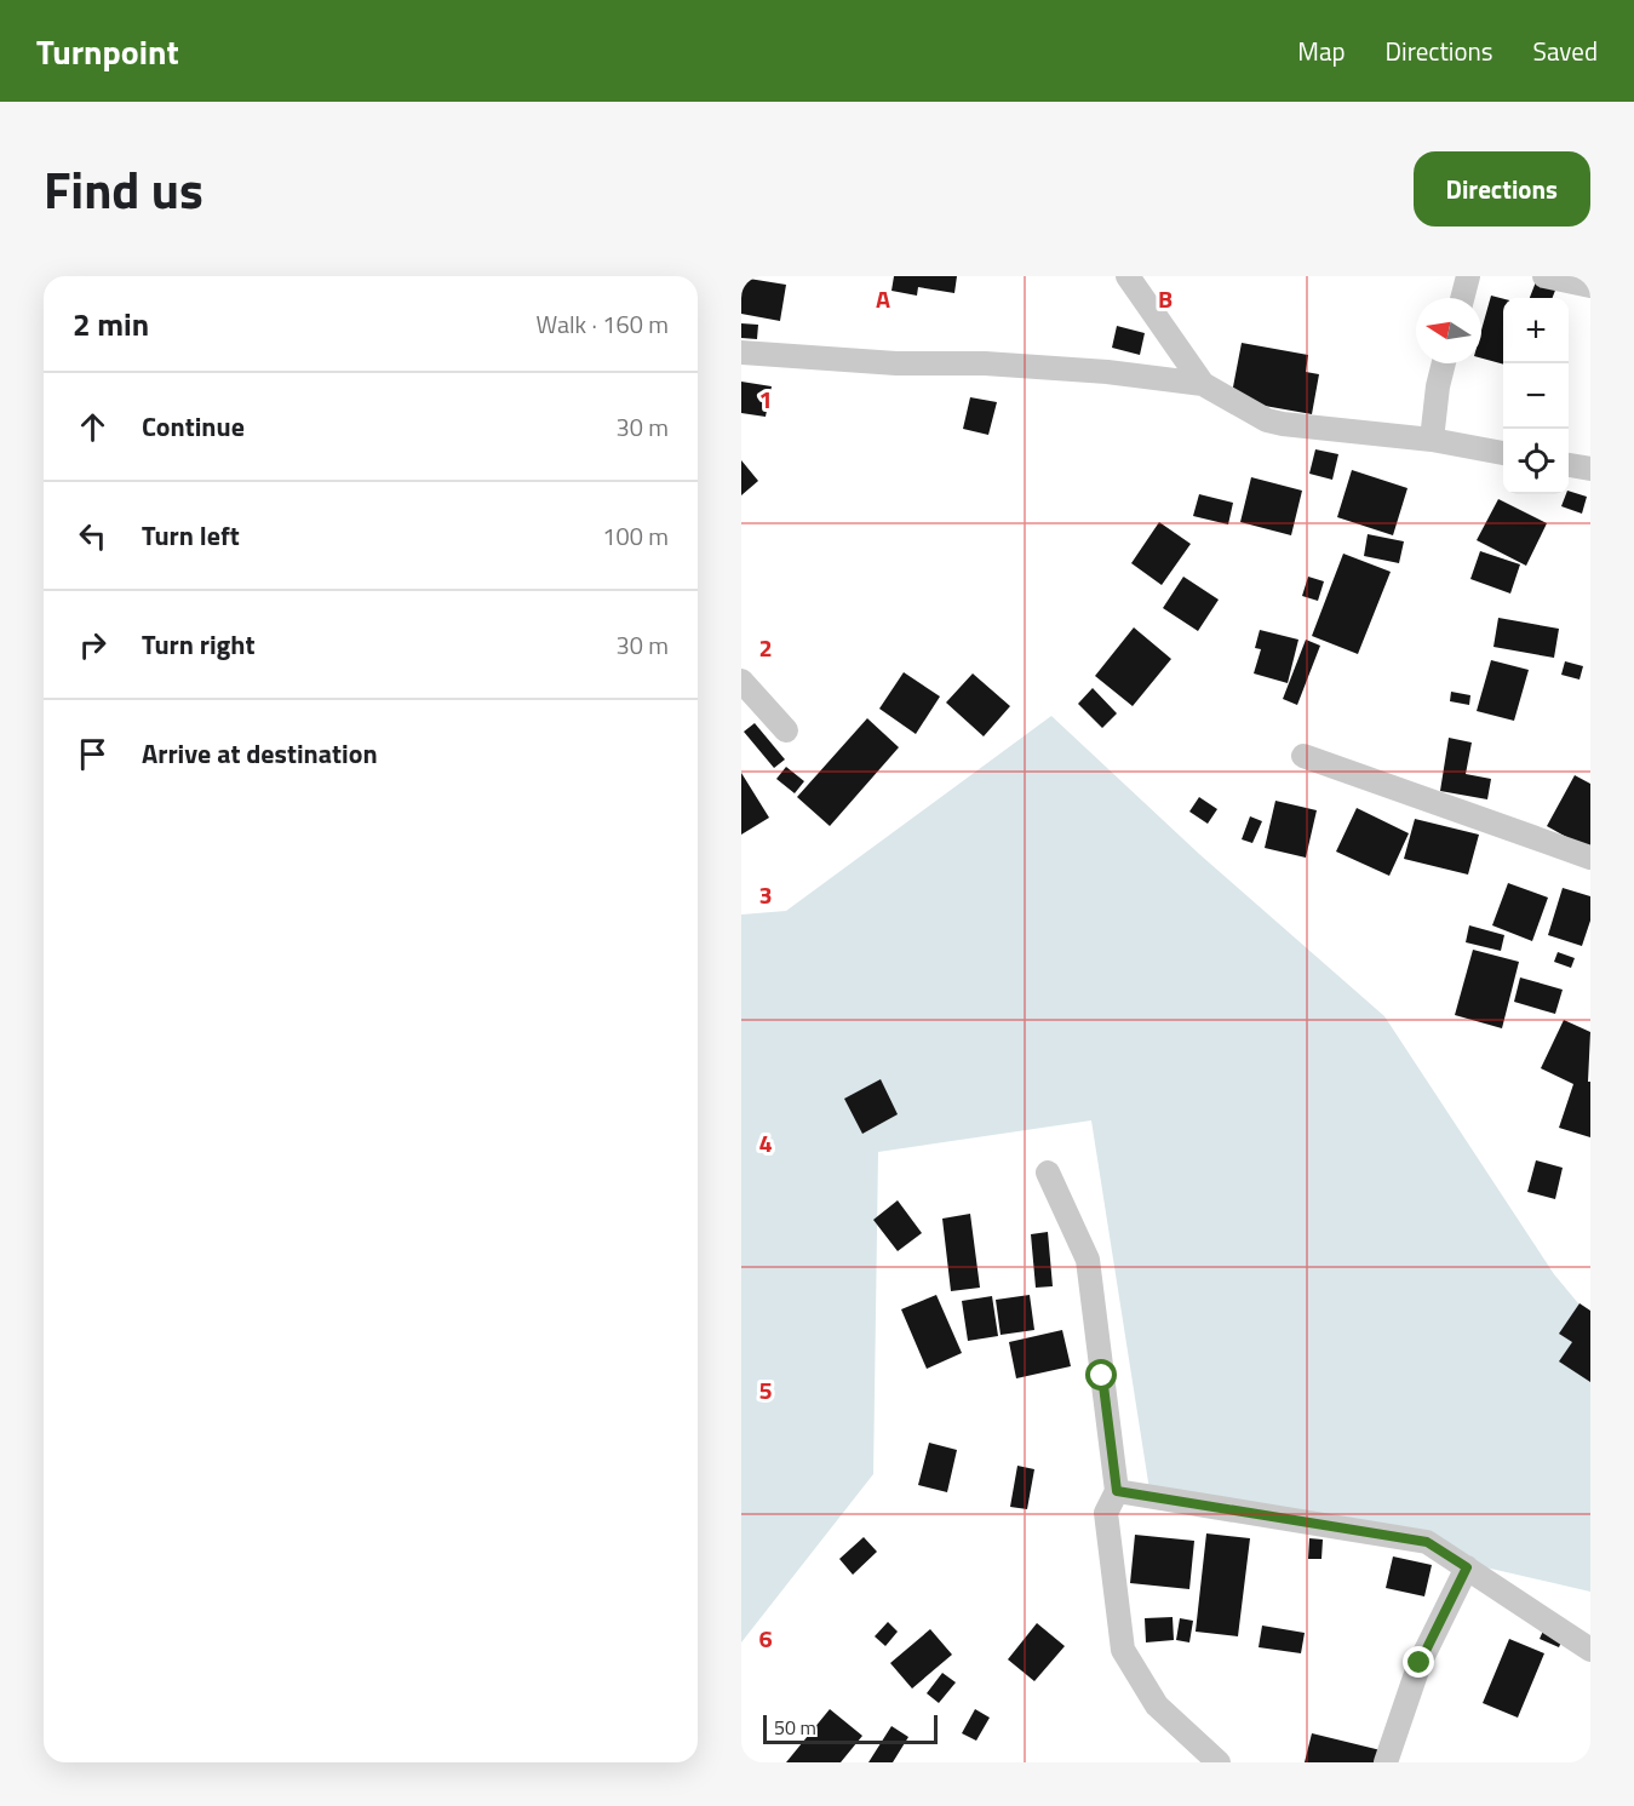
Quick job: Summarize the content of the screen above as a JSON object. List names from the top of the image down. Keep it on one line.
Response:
{"scale_bar":"50 m","north":"left","page":{"header":"Turnpoint","nav":["Map","Directions","Saved"],"title":"Find us","buttons":"Directions","heading":["2 min","Walk · 160 m"],"map_buttons":["+","−"],"list":[["Continue","30 m"],["Turn left","100 m"],["Turn right","30 m"],"Arrive at destination"],"scale":"50 m"},"grid":{"columns":["A","B"],"rows":["1","2","3","4","5","6"]}}
